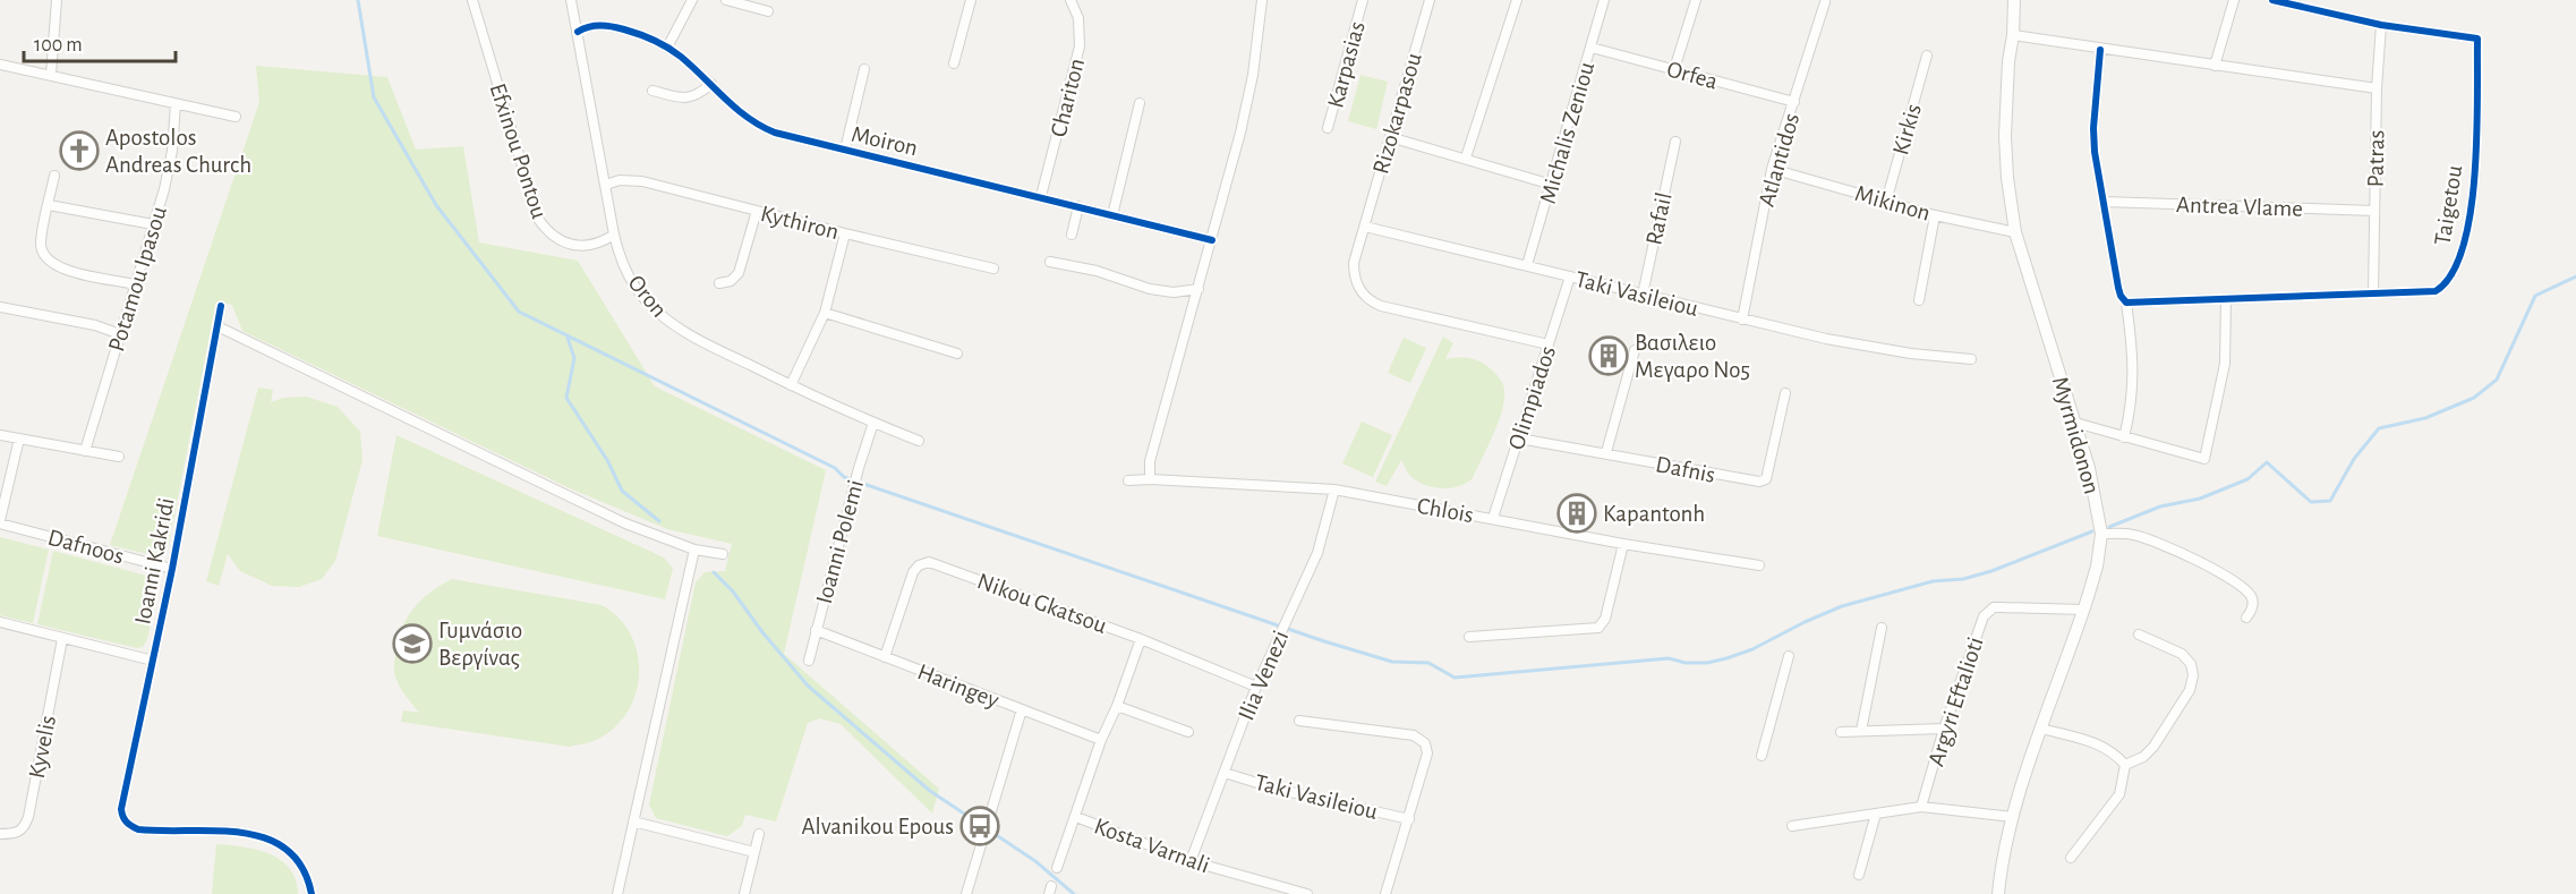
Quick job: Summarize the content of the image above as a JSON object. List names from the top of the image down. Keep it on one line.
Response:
{"streets":{"street":["Karpasias","Orfea","Chariton","Rizokarpasou","Kirkis","Michalis Zeniou","Moiron","Efxinou Pontou","Patras","Atlantidos","Mikinon","Taigetou","Antrea Vlame","Rafail","Kythiron","Potamou Ipasou","Taki Vasileiou","Oron","Olimpiados","Myrmidonon","Dafnis","Chlois","Ioanni Polemi","Dafnoos","Ioanni Kakridi","Nikou Gkatsou","Ilia Venezi","Haringey","Argyri Eftalioti","Kyvelis","Kosta Varnali"]},"crossings":[["Orfea","Michalis Zeniou"],["Orfea","Atlantidos"],["Chariton","Moiron"],["Rizokarpasou","Taki Vasileiou"],["Rizokarpasou","Olimpiados"],["Kirkis","Mikinon"],["Michalis Zeniou","Taki Vasileiou"],["Moiron","Oron"],["Efxinou Pontou","Oron"],["Patras","Taigetou"],["Patras","Antrea Vlame"],["Atlantidos","Mikinon"],["Atlantidos","Taki Vasileiou"],["Mikinon","Myrmidonon"],["Rafail","Taki Vasileiou"],["Kythiron","Oron"],["Taki Vasileiou","Olimpiados"],["Taki Vasileiou","Ilia Venezi"],["Oron","Ioanni Polemi"],["Olimpiados","Dafnis"],["Olimpiados","Chlois"],["Myrmidonon","Argyri Eftalioti"],["Chlois","Ilia Venezi"],["Ioanni Polemi","Haringey"],["Dafnoos","Ioanni Kakridi"],["Nikou Gkatsou","Ilia Venezi"],["Nikou Gkatsou","Haringey"],["Ilia Venezi","Kosta Varnali"]],"places":{"church":["Apostolos Andreas Church"],"building":["Βασιλειο Μεγαρο Νο5","Kapantonh"],"school or university":["Γυμνάσιο Βεργίνας"],"bus stop":["Alvanikou Epous"]},"scale_bar":"100 m"}
